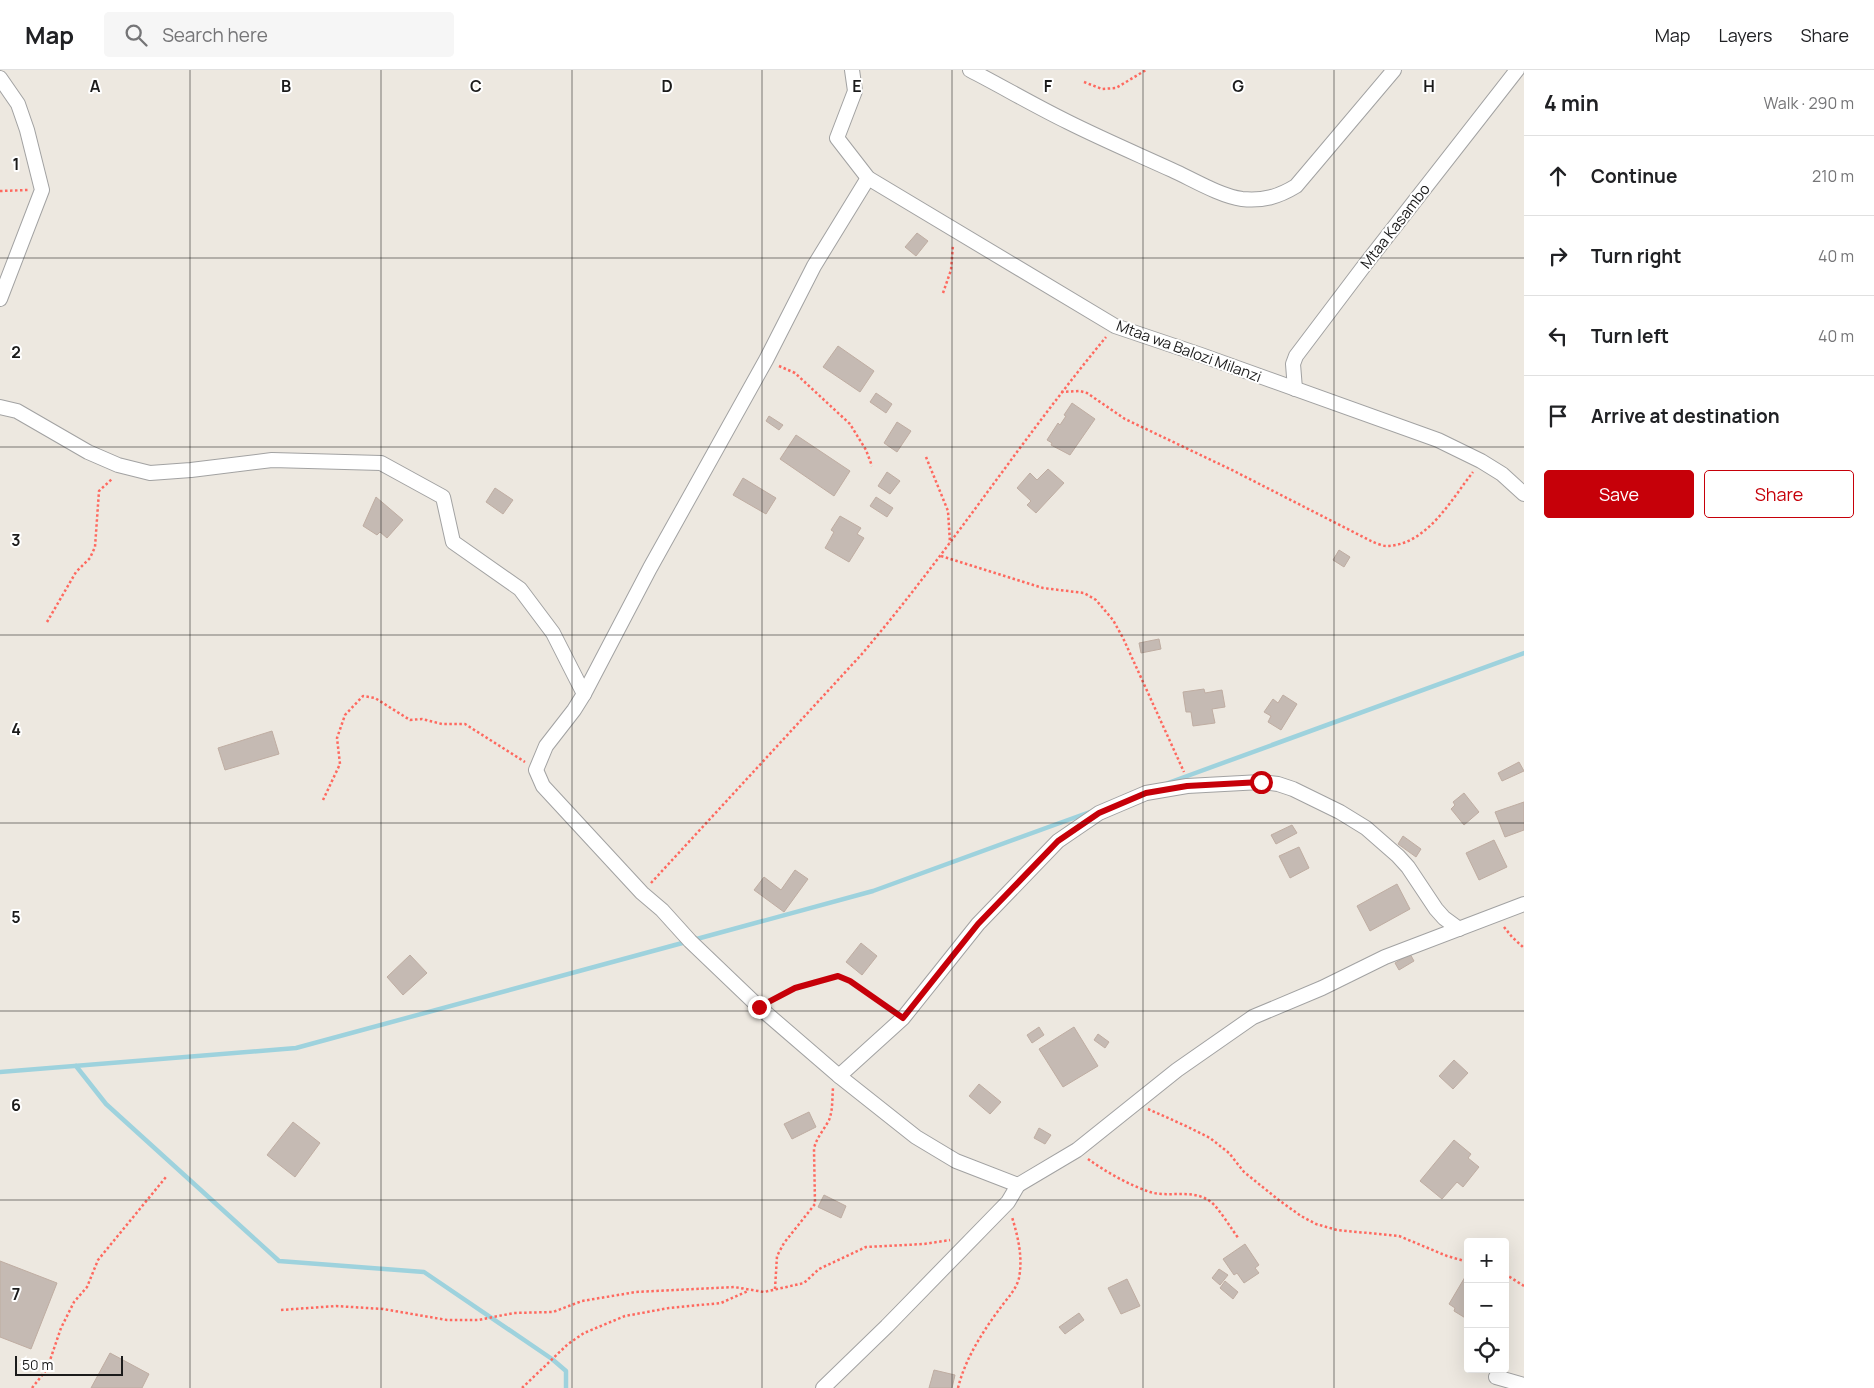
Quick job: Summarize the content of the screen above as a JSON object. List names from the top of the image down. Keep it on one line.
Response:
{"streets":{"street":["Mtaa Kasambo","Mtaa wa Balozi Milanzi"]},"crossings":[["Mtaa Kasambo","Mtaa wa Balozi Milanzi"]],"scale_bar":"50 m","page":{"header":"Map","search":"Search here","nav":["Map","Layers","Share"],"heading":["4 min","Walk · 290 m"],"list":[["Continue","210 m"],["Turn right","40 m"],["Turn left","40 m"],"Arrive at destination"],"buttons":["Save","Share"],"map_buttons":["+","−"],"scale":"50 m"},"grid":{"columns":["A","B","C","D","E","F","G","H"],"rows":["1","2","3","4","5","6","7"]}}
